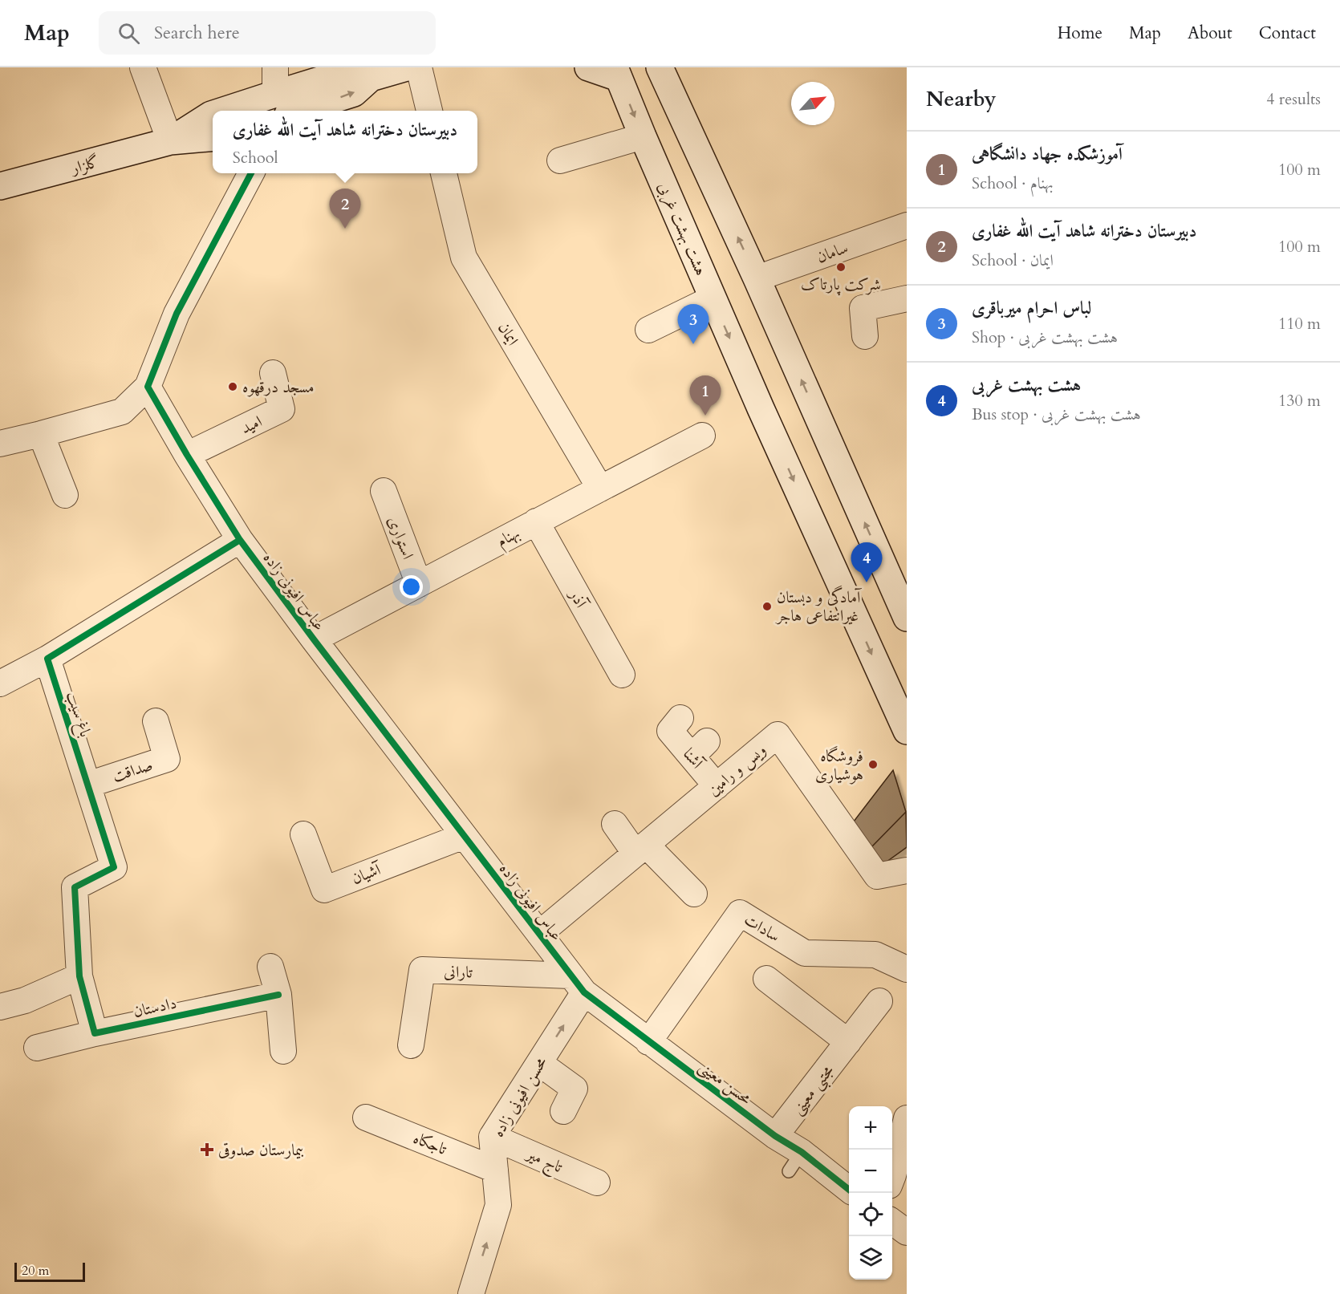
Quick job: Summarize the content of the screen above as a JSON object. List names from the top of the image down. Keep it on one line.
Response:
{"streets":{"main road":["گلزار","هشت بهشت غربی"],"street":["سامان","ایمان","امید","بهنام","استواری","عباس افیونی زاده","آذر","باغ سیب","آشنا","ویس و رامین","صداقت","آشیان","سادات","تارانی","دادستان","محسن معینی","مجتبی معینی","محسن افیونی زاده","تاجکاه","تاج میر"]},"crossings":[["ایمان","بهنام"],["امید","عباس افیونی زاده"],["بهنام","استواری"],["بهنام","عباس افیونی زاده"],["بهنام","آذر"],["عباس افیونی زاده","ویس و رامین"],["عباس افیونی زاده","آشیان"],["عباس افیونی زاده","تارانی"],["عباس افیونی زاده","محسن معینی"],["عباس افیونی زاده","محسن افیونی زاده"],["باغ سیب","صداقت"],["آشنا","ویس و رامین"],["سادات","محسن معینی"],["تارانی","محسن معینی"],["تارانی","محسن افیونی زاده"],["محسن معینی","مجتبی معینی"],["محسن معینی","محسن افیونی زاده"],["محسن افیونی زاده","تاجکاه"],["محسن افیونی زاده","تاج میر"]],"one_way":["محسن افیونی زاده"],"places":{"other":["شرکت پارتاک","مسجد درقهوه","آمادگی و دبستان غیرانتفاعی هاجر","فروشگاه هوشیاری"],"health":["بیمارستان صدوقی"]},"scale_bar":"20 m","north":"top right","page":{"header":"Map","search":"Search here","nav":["Home","Map","About","Contact"],"heading":["Nearby","4 results"],"popup":["دبیرستان دخترانه شاهد آیت الله غفاری","School"],"list":[{"mark":"1","name":"آموزشکده جهاد دانشگاهی","note":"School · بهنام","value":"100 m"},{"mark":"2","name":"دبیرستان دخترانه شاهد آیت الله غفاری","note":"School · ایمان","value":"100 m"},{"mark":"3","name":"لباس احرام میرباقری","note":"Shop · هشت بهشت غربی","value":"110 m"},{"mark":"4","name":"هشت بهشت غربی","note":"Bus stop · هشت بهشت غربی","value":"130 m"}],"pins":["2","3","1","4"],"map_buttons":["+","−"],"scale":"20 m"}}
